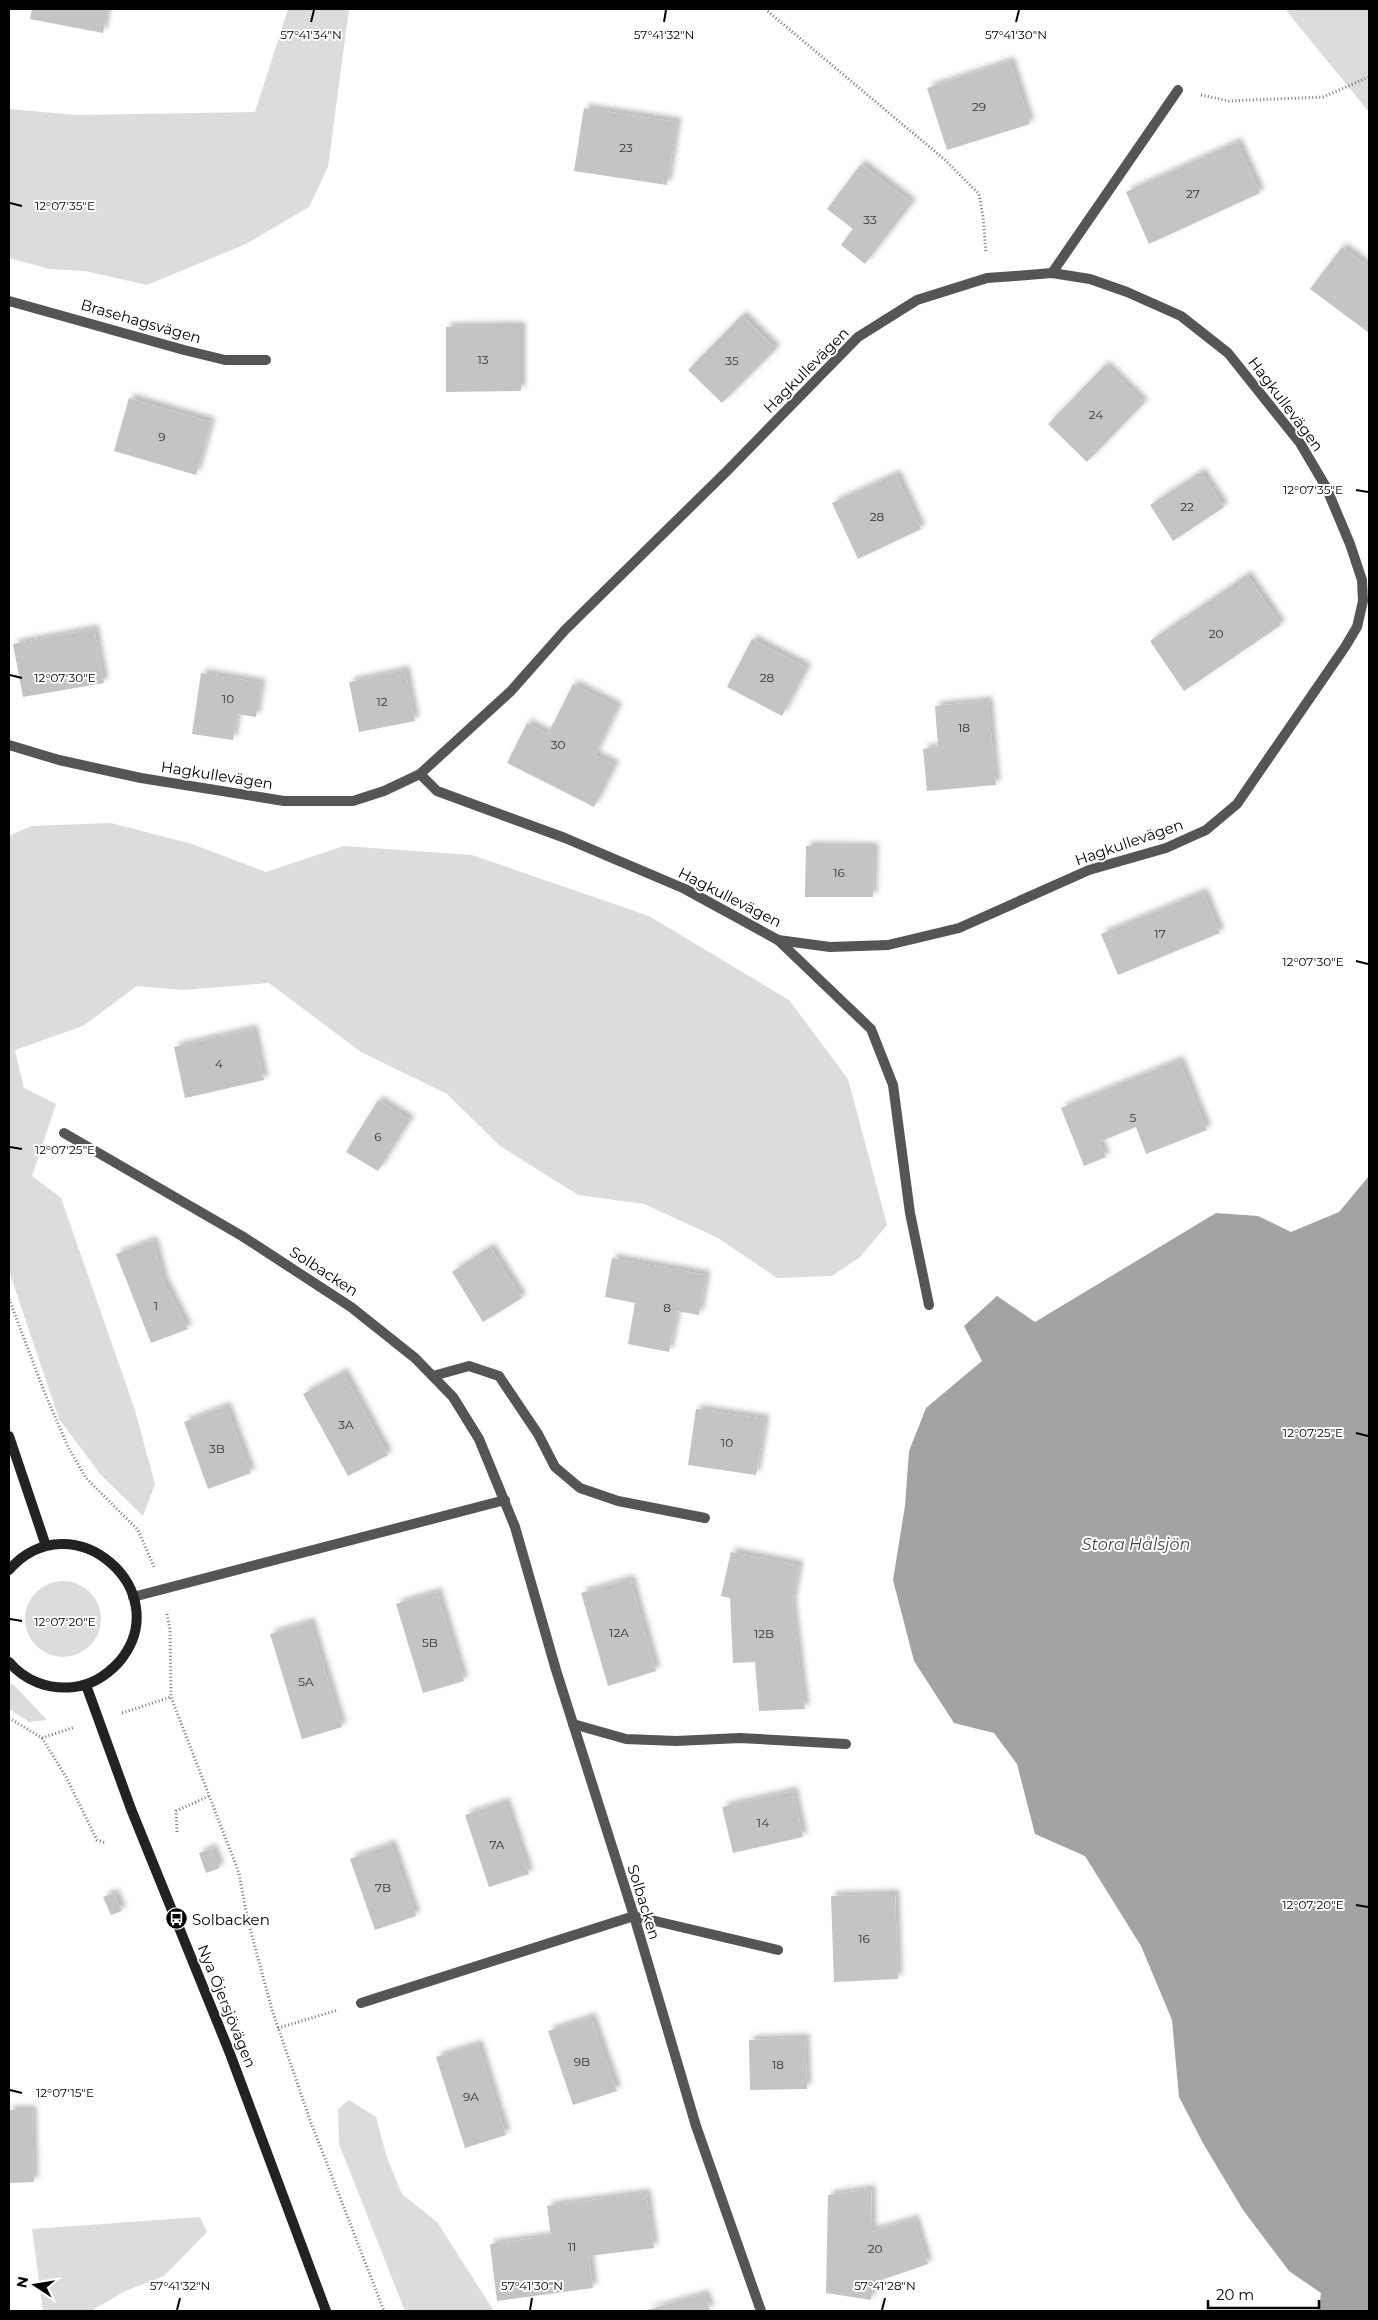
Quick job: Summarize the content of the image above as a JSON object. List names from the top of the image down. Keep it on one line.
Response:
{"streets":{"street":["Brasehagsvägen","Hagkullevägen","Solbacken","Nya Öjersjövägen"]},"water":["Stora Hålsjön"],"places":{"bus stop":["Solbacken"]},"house_numbers":["29","23","27","33","13","35","24","9","22","28","20","28","10","12","18","30","16","17","4","5","6","1","8","3A","10","3B","12A","12B","5B","5A","14","7A","7B","16","9B","18","9A","11","20"],"scale_bar":"20 m","north":"left","coordinates":["57°41'34\"N","57°41'32\"N","57°41'30\"N","12°07'35\"E","12°07'30\"E","12°07'25\"E","12°07'20\"E","12°07'15\"E","57°41'28\"N"]}
